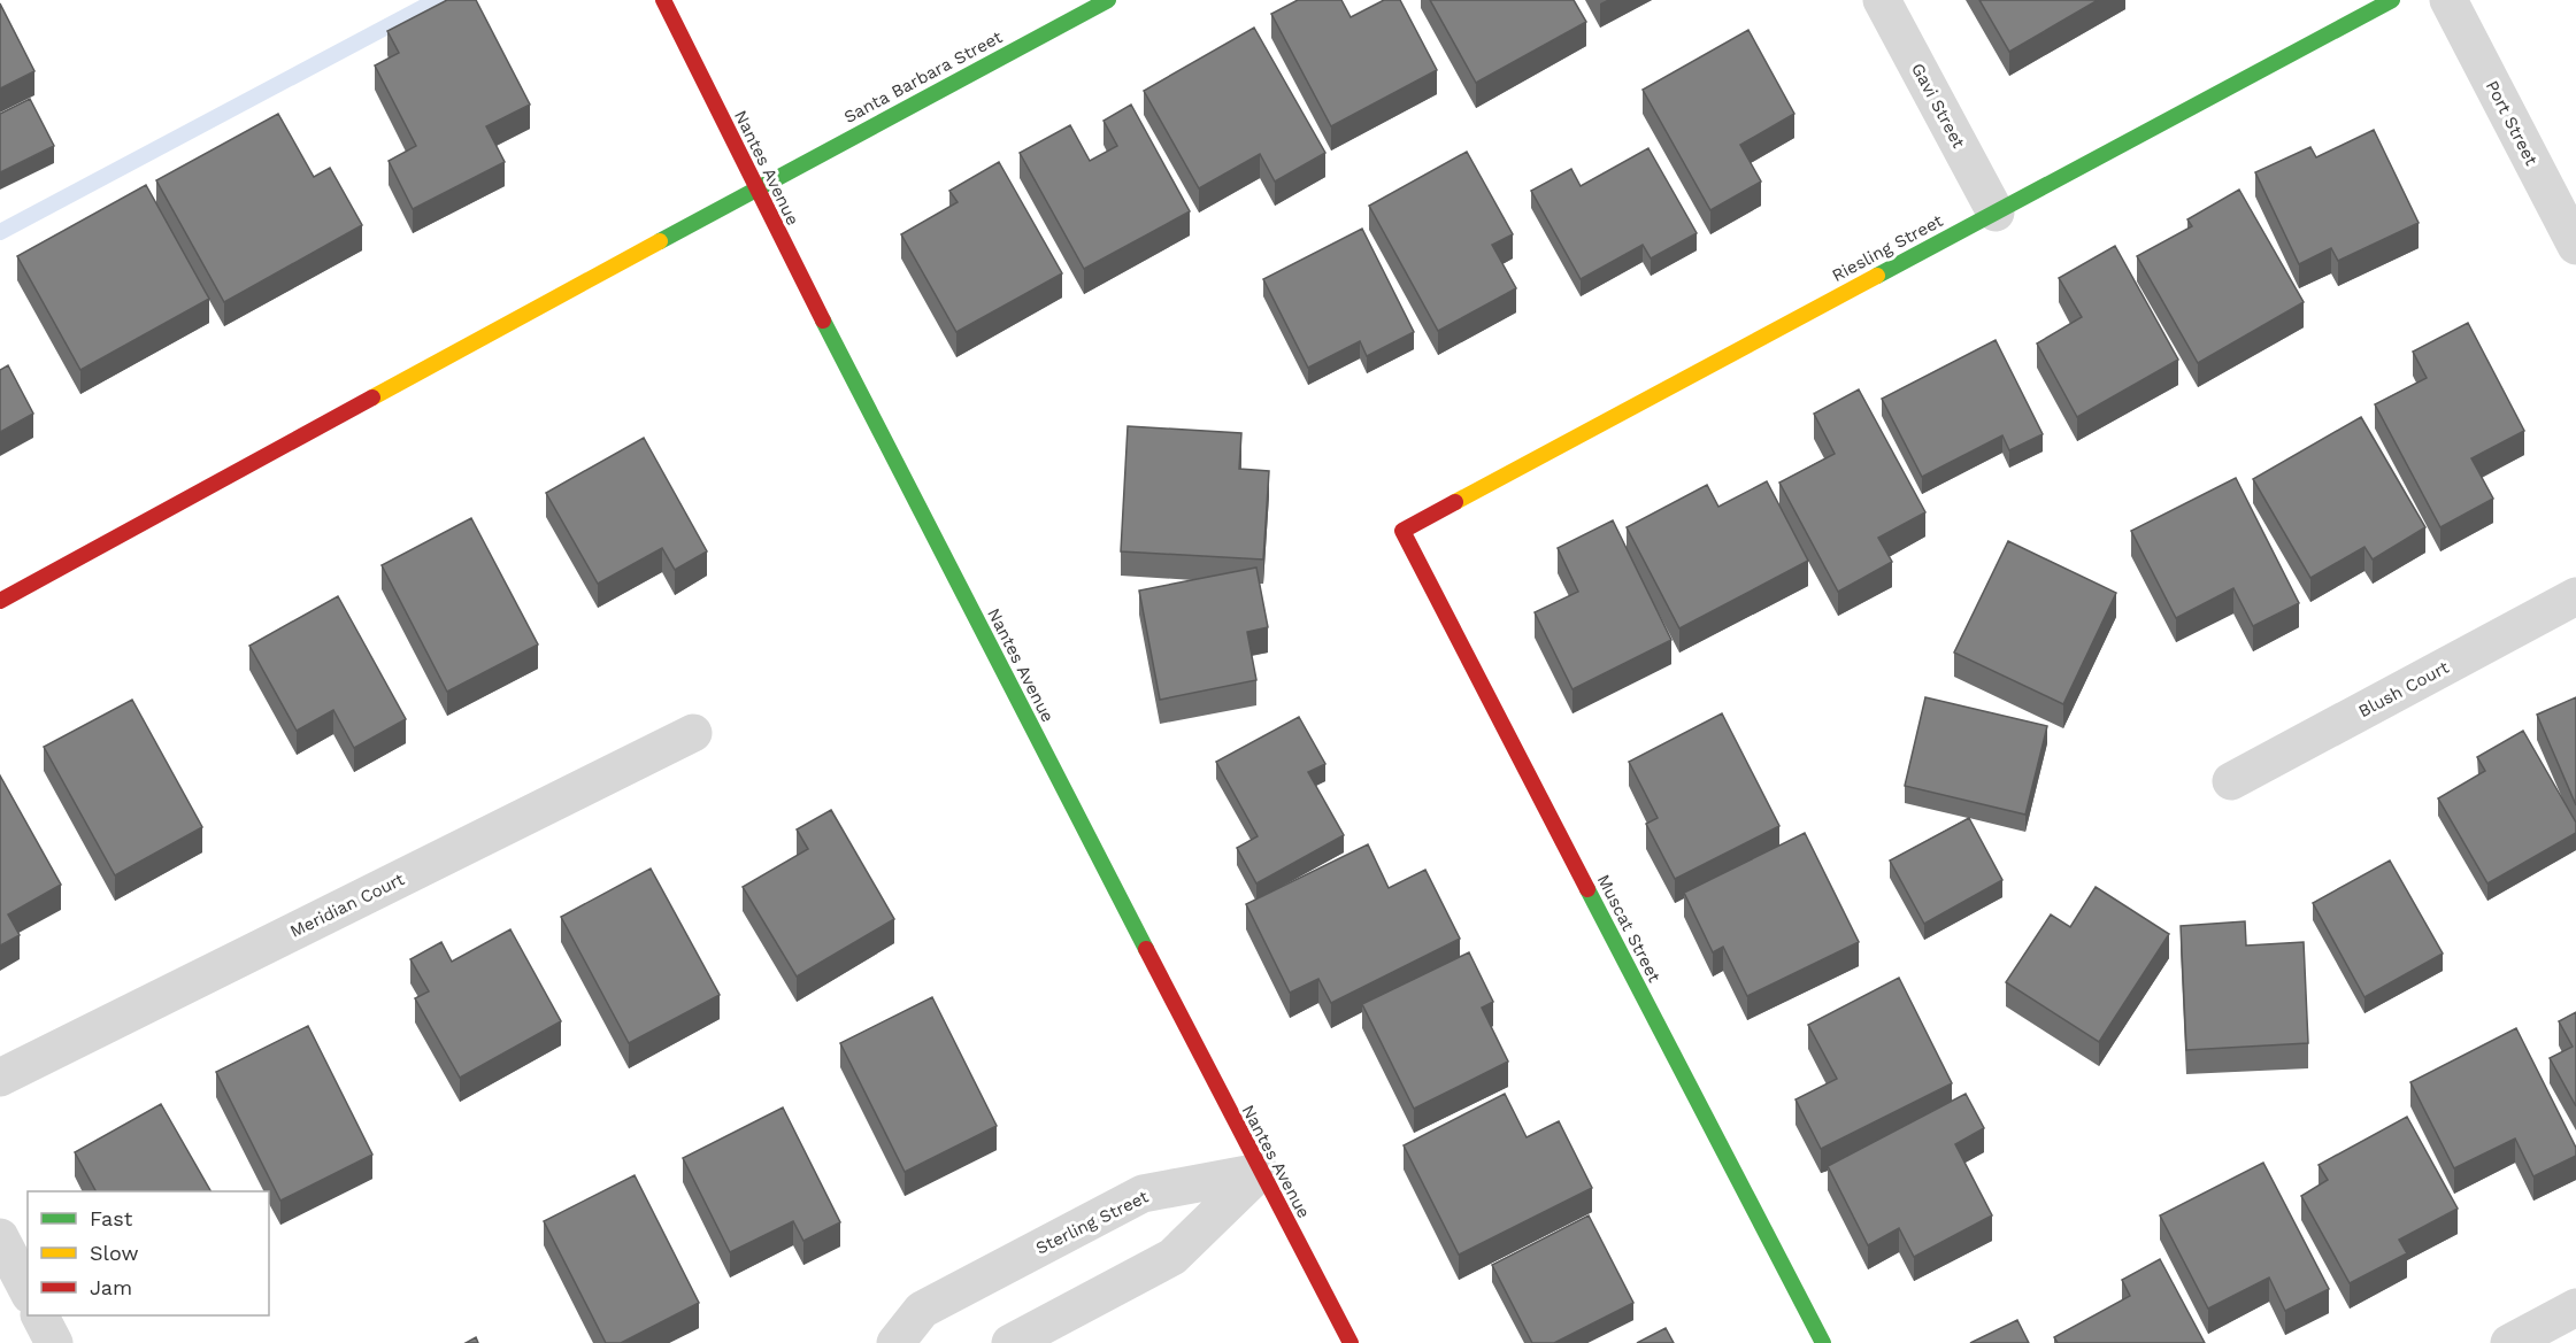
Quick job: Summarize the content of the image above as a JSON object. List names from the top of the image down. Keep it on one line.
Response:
{"streets":{"street":["Santa Barbara Street","Gavi Street","Port Street","Nantes Avenue","Riesling Street","Blush Court","Meridian Court","Muscat Street","Sterling Street"]},"crossings":[["Santa Barbara Street","Nantes Avenue"],["Gavi Street","Riesling Street"],["Nantes Avenue","Sterling Street"],["Riesling Street","Muscat Street"]],"legend":["Fast","Slow","Jam"]}
